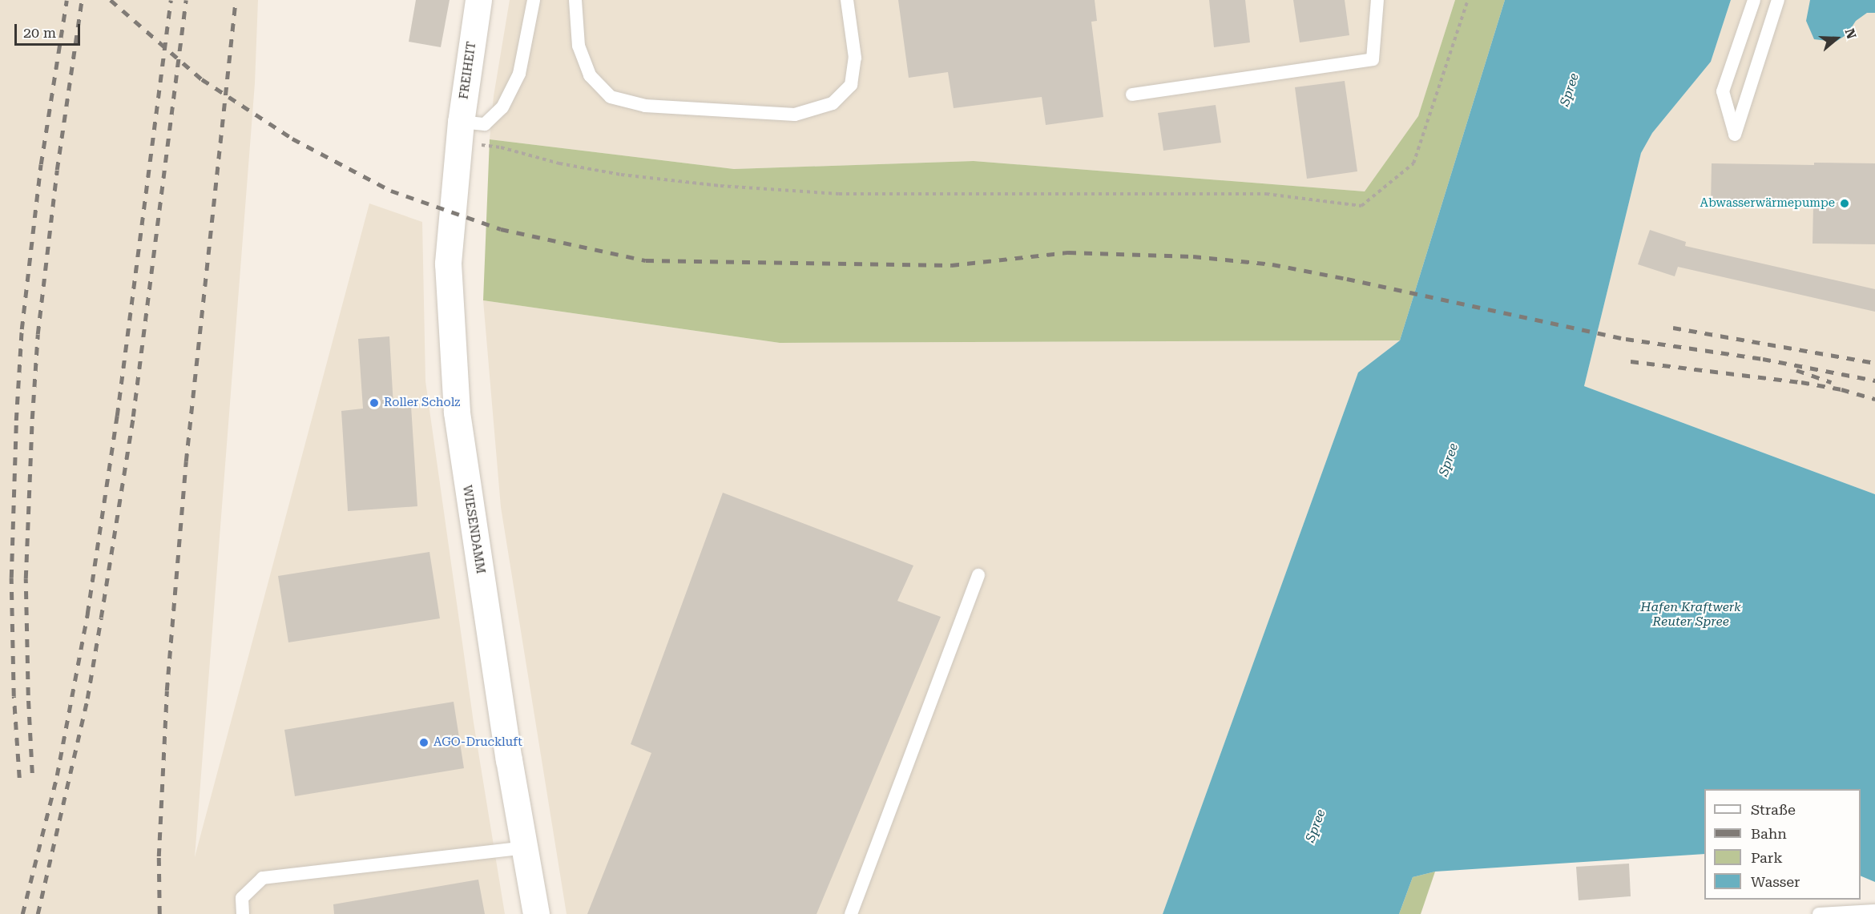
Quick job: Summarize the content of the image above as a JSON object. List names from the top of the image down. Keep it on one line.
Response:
{"streets":{"street":["FREIHEIT","WIESENDAMM"]},"crossings":[["FREIHEIT","WIESENDAMM"]],"water":["Spree","Hafen Kraftwerk Reuter Spree"],"places":["Abwasserwärmepumpe","Roller Scholz","AGO-Druckluft"],"legend":["Straße","Bahn","Park","Wasser"],"scale_bar":"20 m","north":"right"}
